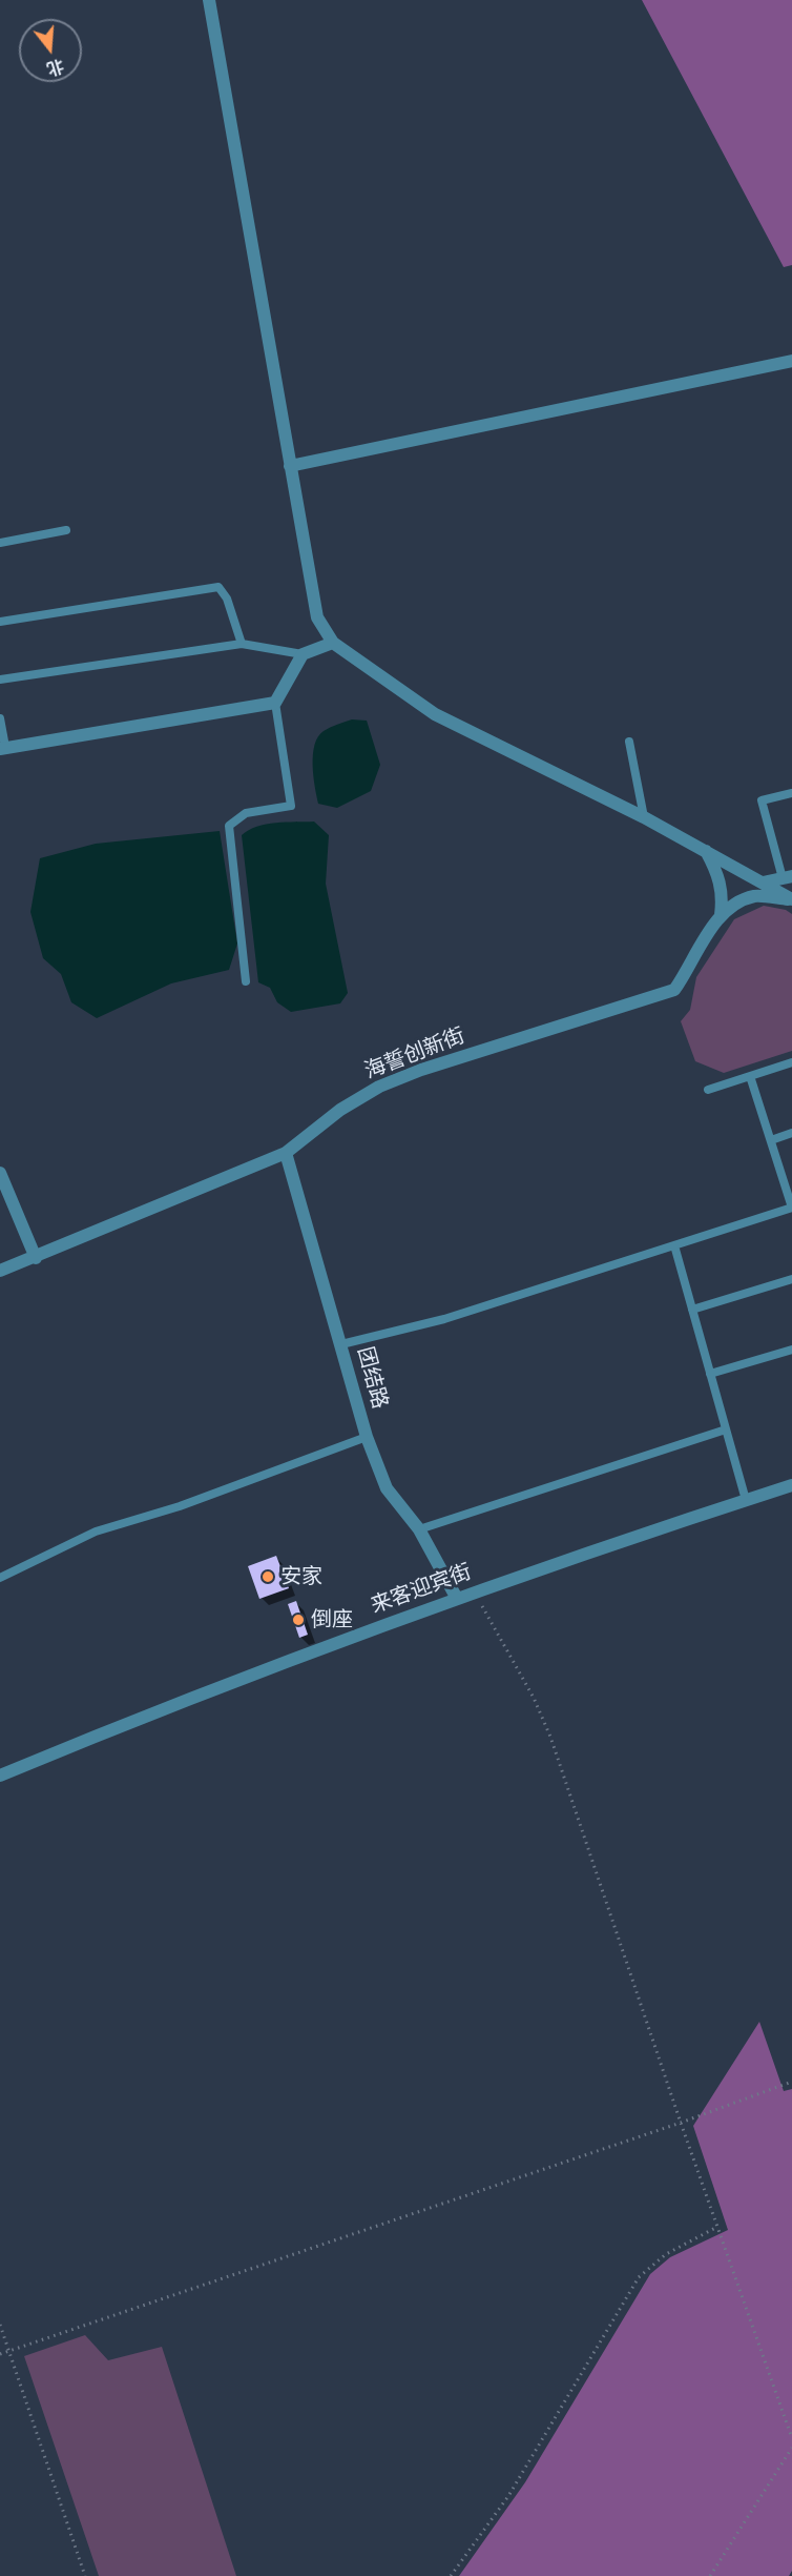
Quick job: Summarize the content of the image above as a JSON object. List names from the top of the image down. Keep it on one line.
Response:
{"streets":{"street":["海誓创新街","团结路","来客迎宾街"]},"crossings":[["海誓创新街","团结路"],["团结路","来客迎宾街"]],"places":["安家","倒座"],"north":"bottom"}
